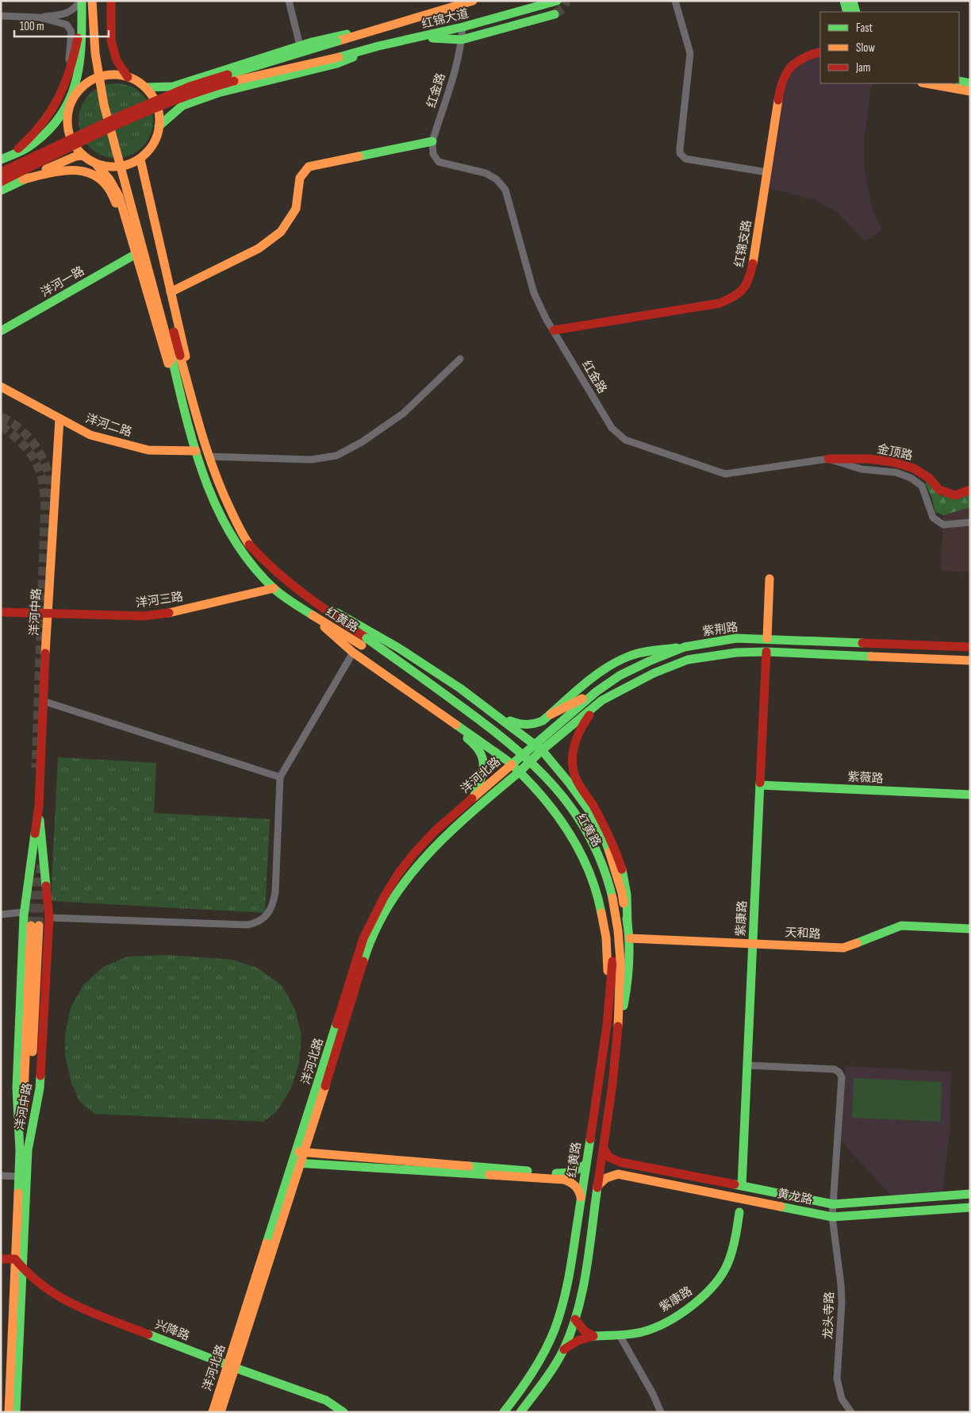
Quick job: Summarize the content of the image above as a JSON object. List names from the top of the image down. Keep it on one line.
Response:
{"streets":{"main road":["红锦大道","红锦支路","洋河一路","洋河二路","金顶路","洋河三路","洋河中路","红黄路","紫荆路","洋河北路","紫薇路","紫康路","天和路","黄龙路","兴降路"],"street":["红金路","龙头寺路"]},"crossings":[["红锦大道","红金路"],["红金路","红锦支路"],["红金路","金顶路"],["洋河二路","洋河中路"],["洋河二路","红黄路"],["洋河三路","洋河中路"],["洋河三路","红黄路"],["洋河中路","兴降路"],["红黄路","紫康路"],["紫荆路","洋河北路"],["洋河北路","兴降路"],["紫薇路","紫康路"],["紫康路","天和路"],["紫康路","黄龙路"],["紫康路","龙头寺路"],["黄龙路","龙头寺路"]],"legend":["Fast","Slow","Jam"],"scale_bar":"100 m"}
